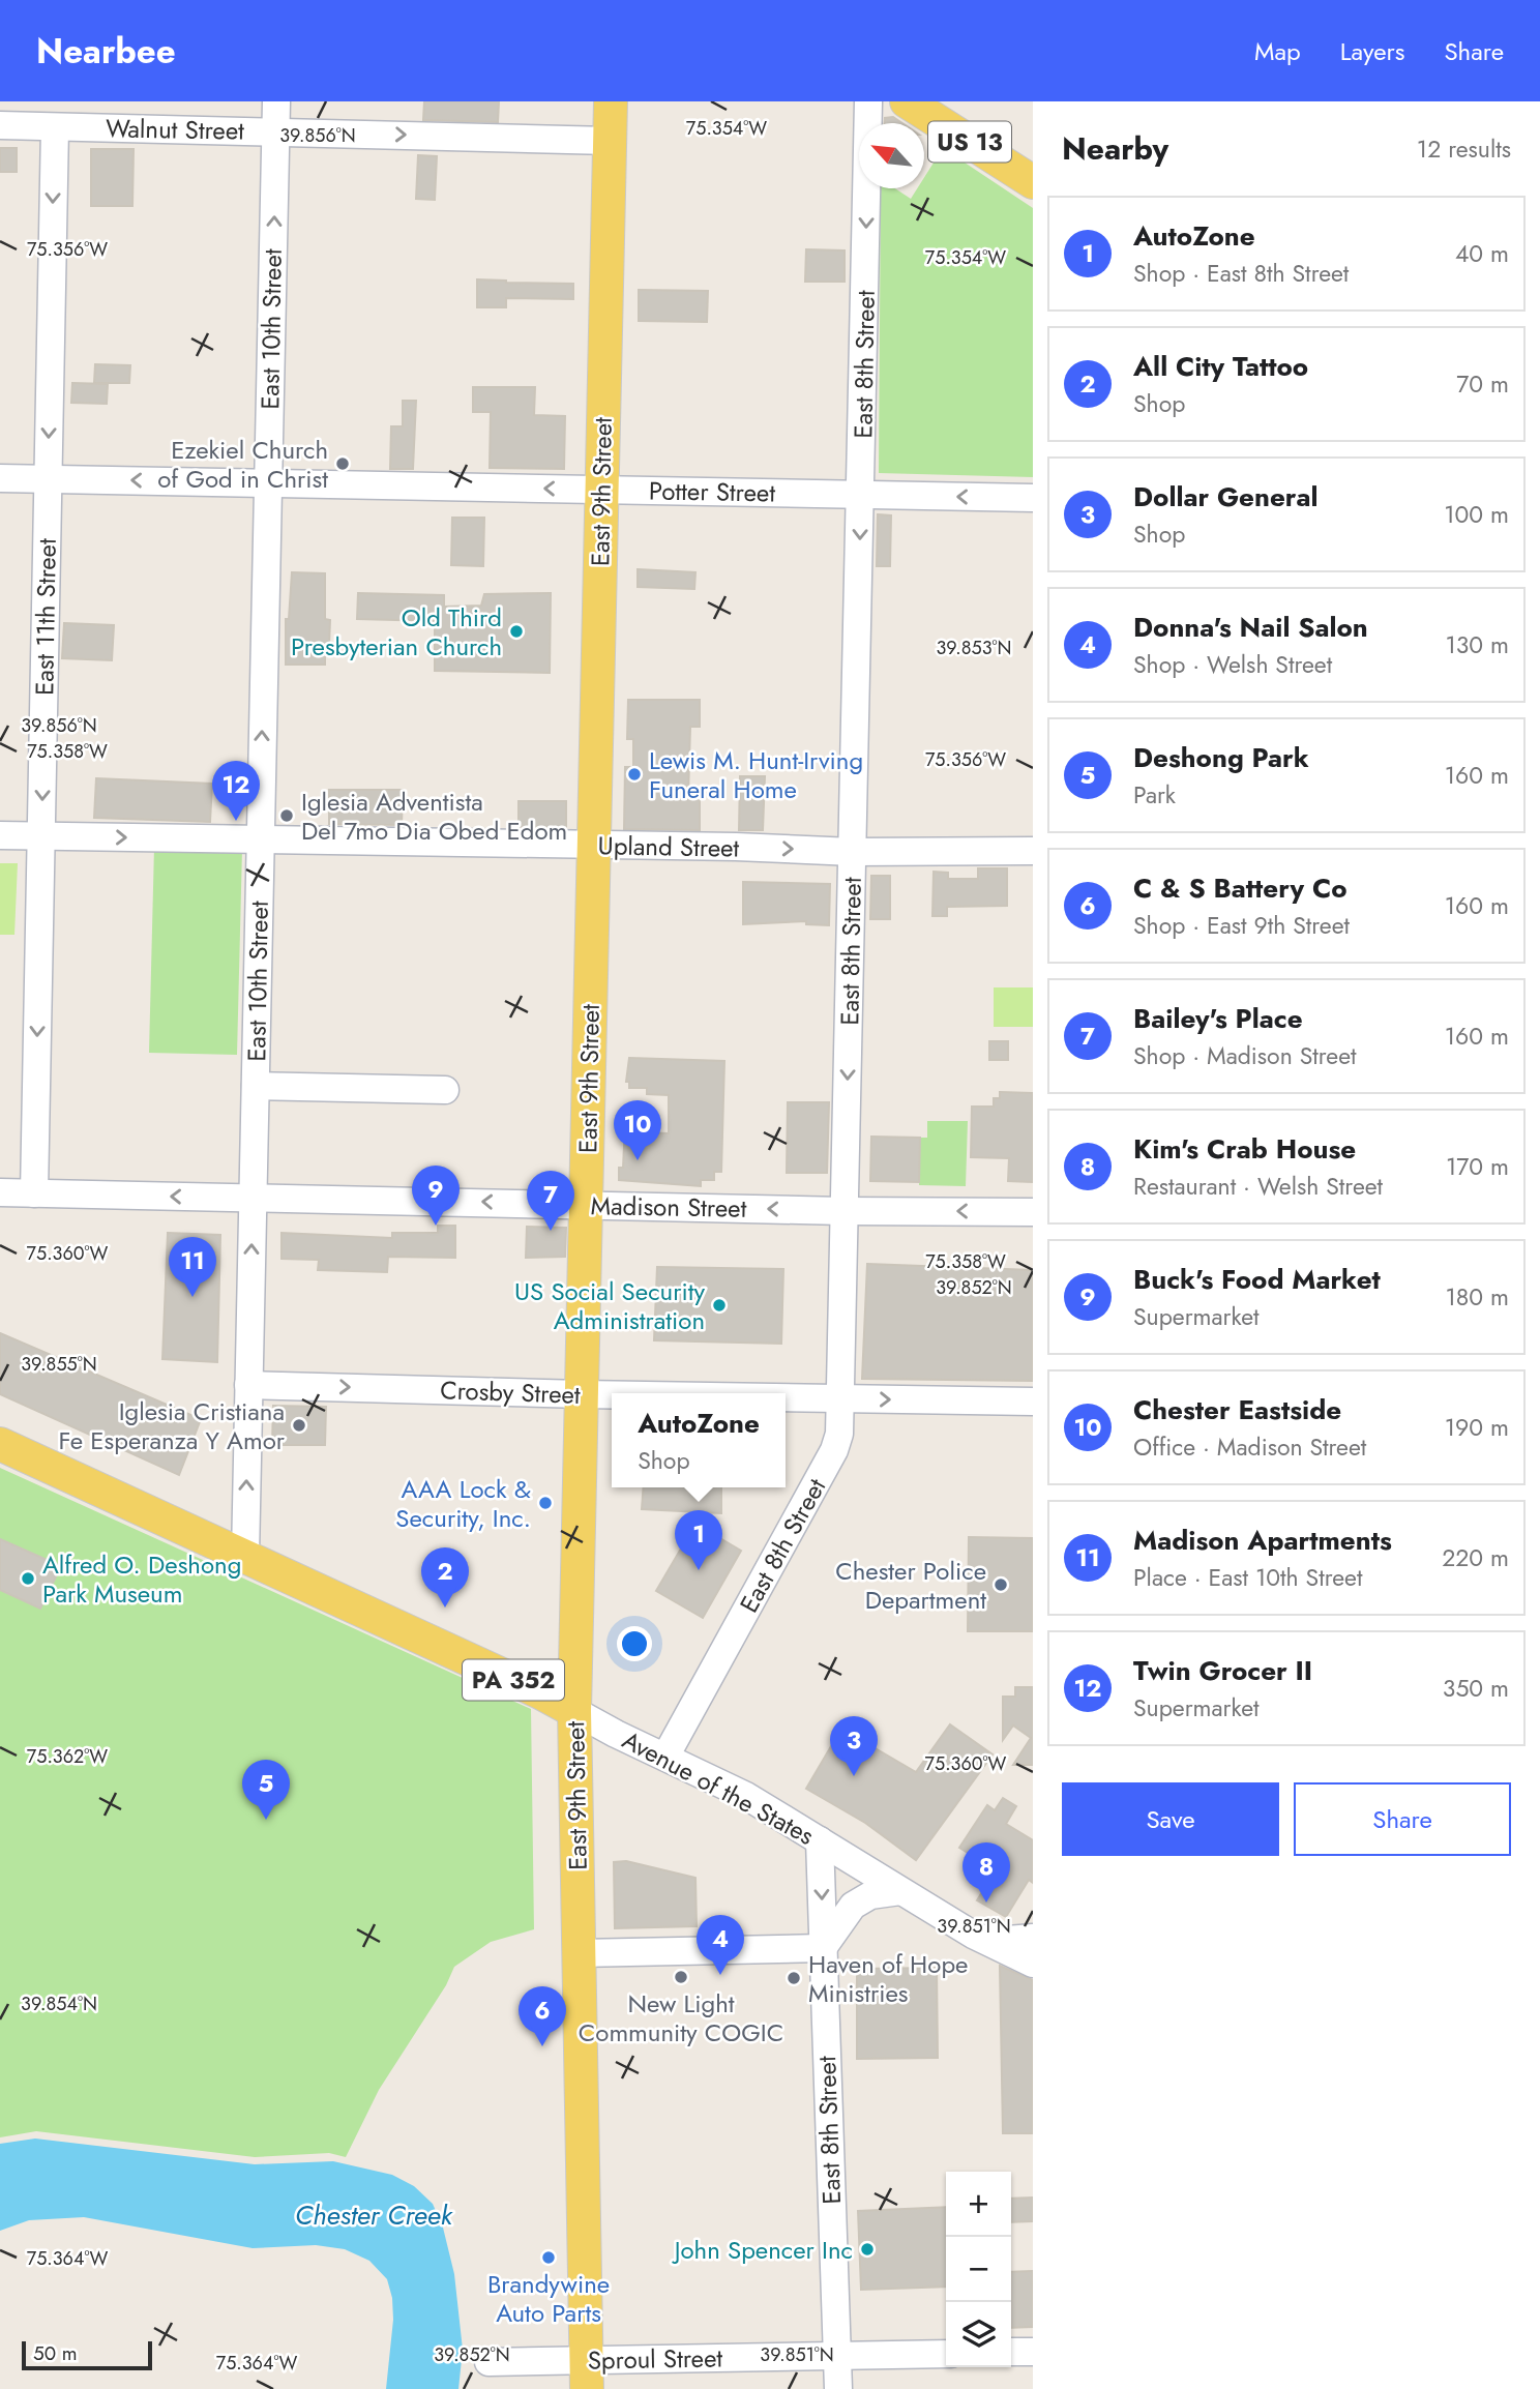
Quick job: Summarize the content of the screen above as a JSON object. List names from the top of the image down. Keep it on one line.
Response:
{"streets":{"main road":["US 13","East 9th Street","PA 352","Avenue of the States"],"street":["Walnut Street","East 10th Street","East 8th Street","Potter Street","East 11th Street","Upland Street","Madison Street","Crosby Street","Sproul Street"]},"crossings":[["Walnut Street","East 10th Street"],["Walnut Street","East 9th Street"],["Walnut Street","East 11th Street"],["East 10th Street","Potter Street"],["East 10th Street","Upland Street"],["East 10th Street","Madison Street"],["East 10th Street","Crosby Street"],["East 10th Street","Avenue of the States"],["East 8th Street","Potter Street"],["East 8th Street","Upland Street"],["East 8th Street","Madison Street"],["East 8th Street","Crosby Street"],["East 8th Street","Avenue of the States"],["East 8th Street","Sproul Street"],["East 9th Street","Potter Street"],["East 9th Street","Upland Street"],["East 9th Street","Madison Street"],["East 9th Street","Crosby Street"],["East 9th Street","Avenue of the States"],["East 9th Street","Sproul Street"],["Potter Street","East 11th Street"],["East 11th Street","Upland Street"],["East 11th Street","Madison Street"]],"one_way":["Walnut Street","East 10th Street","East 8th Street","Potter Street","East 11th Street","Upland Street","Madison Street","Crosby Street"],"water":["Chester Creek"],"places":["Ezekiel Church of God in Christ","Old Third Presbyterian Church","Lewis M. Hunt-Irving Funeral Home","Iglesia Adventista Del 7mo Dia Obed Edom","US Social Security Administration","Iglesia Cristiana Fe Esperanza Y Amor","AAA Lock & Security, Inc.","Alfred O. Deshong Park Museum","Chester Police Department","New Light Community COGIC","Haven of Hope Ministries","John Spencer Inc","Brandywine Auto Parts"],"scale_bar":"50 m","north":"top left","page":{"header":"Nearbee","nav":["Map","Layers","Share"],"heading":["Nearby","12 results"],"list":[{"mark":"1","name":"AutoZone","note":"Shop · East 8th Street","value":"40 m"},{"mark":"2","name":"All City Tattoo","note":"Shop","value":"70 m"},{"mark":"3","name":"Dollar General","note":"Shop","value":"100 m"},{"mark":"4","name":"Donna's Nail Salon","note":"Shop · Welsh Street","value":"130 m"},{"mark":"5","name":"Deshong Park","note":"Park","value":"160 m"},{"mark":"6","name":"C & S Battery Co","note":"Shop · East 9th Street","value":"160 m"},{"mark":"7","name":"Bailey's Place","note":"Shop · Madison Street","value":"160 m"},{"mark":"8","name":"Kim's Crab House","note":"Restaurant · Welsh Street","value":"170 m"},{"mark":"9","name":"Buck's Food Market","note":"Supermarket","value":"180 m"},{"mark":"10","name":"Chester Eastside","note":"Office · Madison Street","value":"190 m"},{"mark":"11","name":"Madison Apartments","note":"Place · East 10th Street","value":"220 m"},{"mark":"12","name":"Twin Grocer II","note":"Supermarket","value":"350 m"}],"pins":["12","10","9","7","11","1","2","3","5","8","4","6"],"popup":["AutoZone","Shop"],"buttons":["Save","Share"],"map_buttons":["+","−"],"scale":"50 m"},"coordinates":["75.354°W","39.856°N","75.356°W","39.853°N","75.358°W","75.360°W","39.852°N","39.855°N","75.362°W","39.851°N","39.854°N","75.364°W"]}
